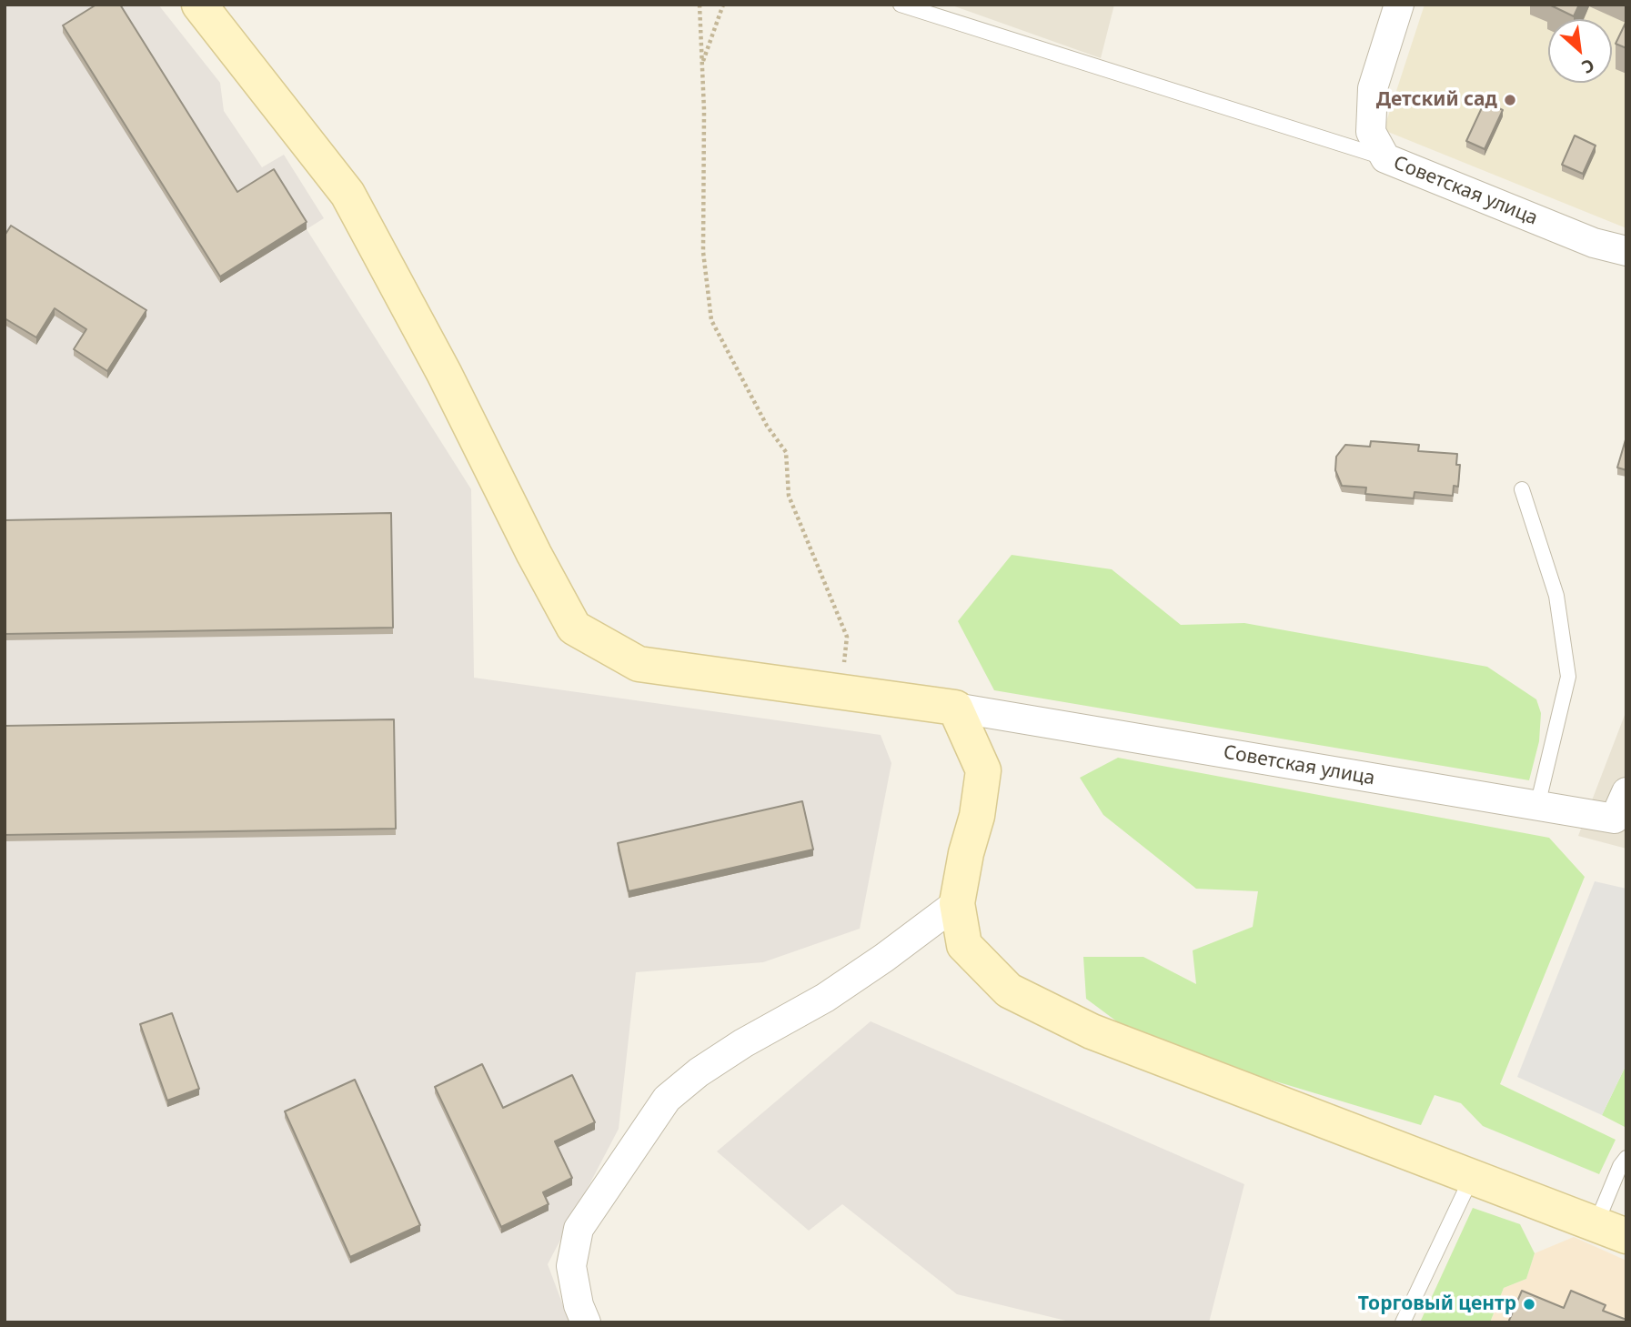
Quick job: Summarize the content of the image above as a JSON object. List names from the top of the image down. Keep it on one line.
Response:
{"streets":{"street":["Советская улица"]},"places":["Детский сад","Торговый центр"],"north":"bottom right"}
